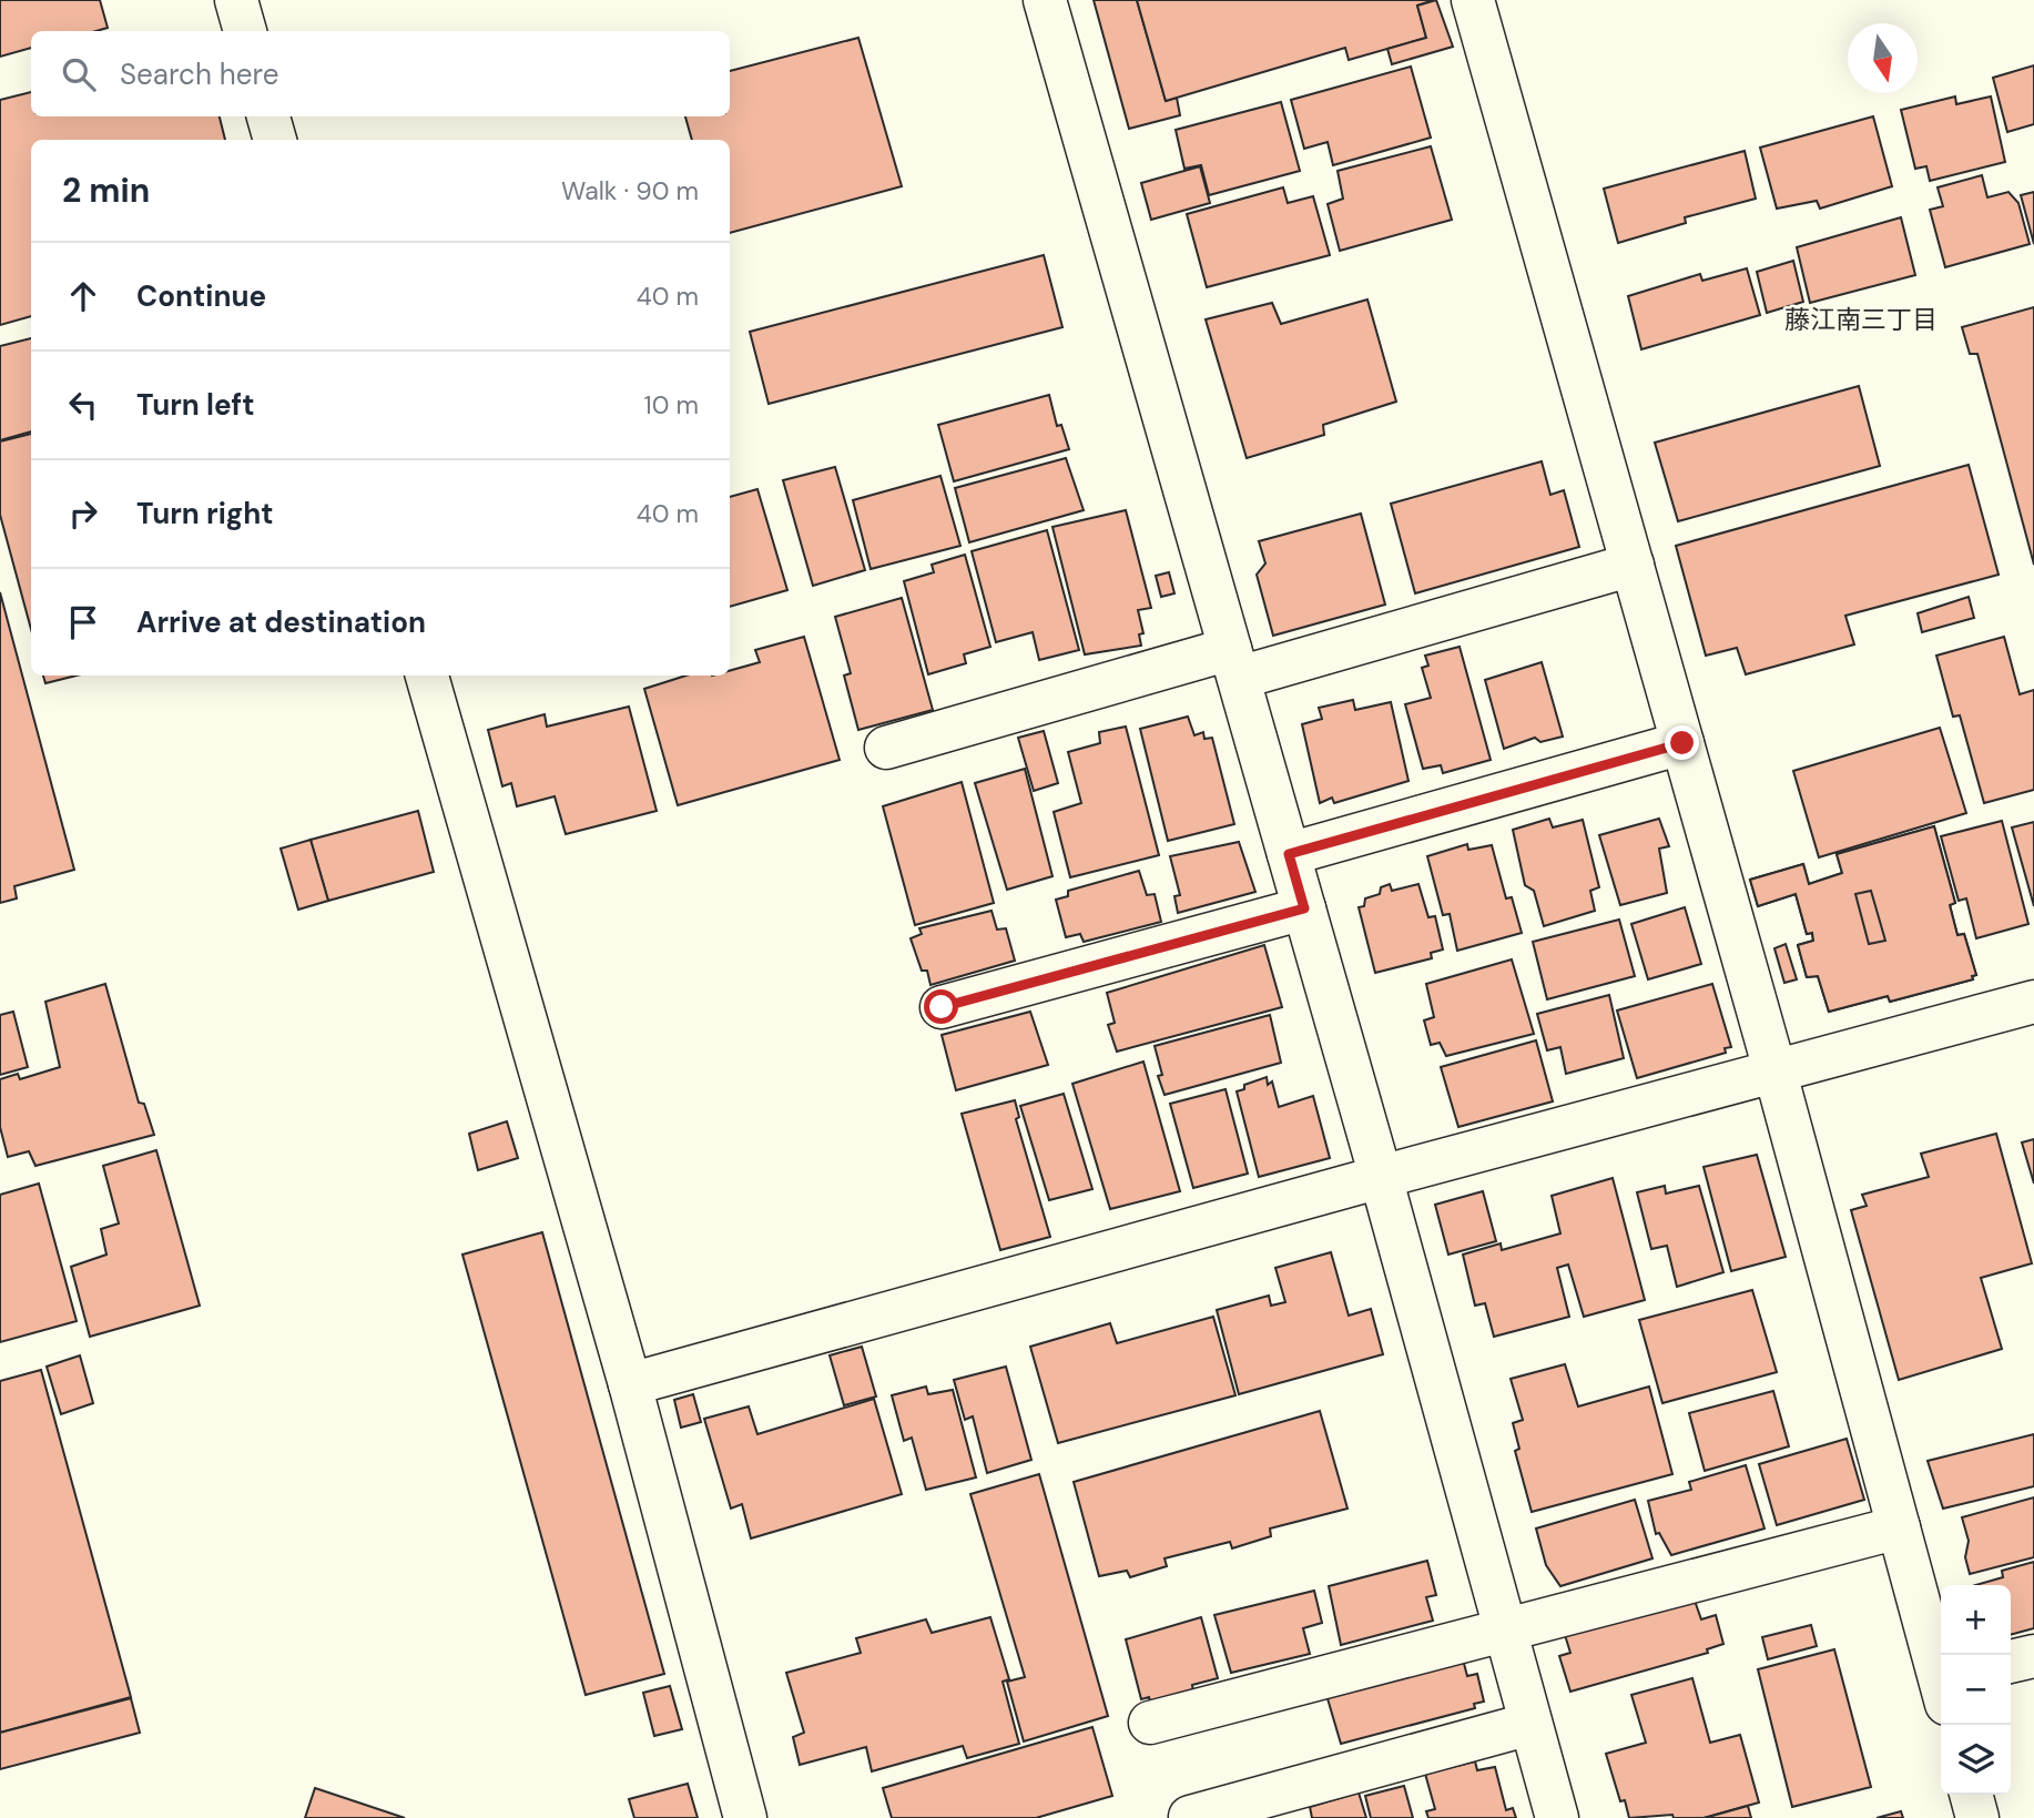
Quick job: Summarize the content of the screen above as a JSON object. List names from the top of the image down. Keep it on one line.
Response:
{"districts":["藤江南三丁目"],"north":"bottom","page":{"search":"Search here","heading":["2 min","Walk · 90 m"],"list":[["Continue","40 m"],["Turn left","10 m"],["Turn right","40 m"],"Arrive at destination"],"map_buttons":["+","−"]}}
